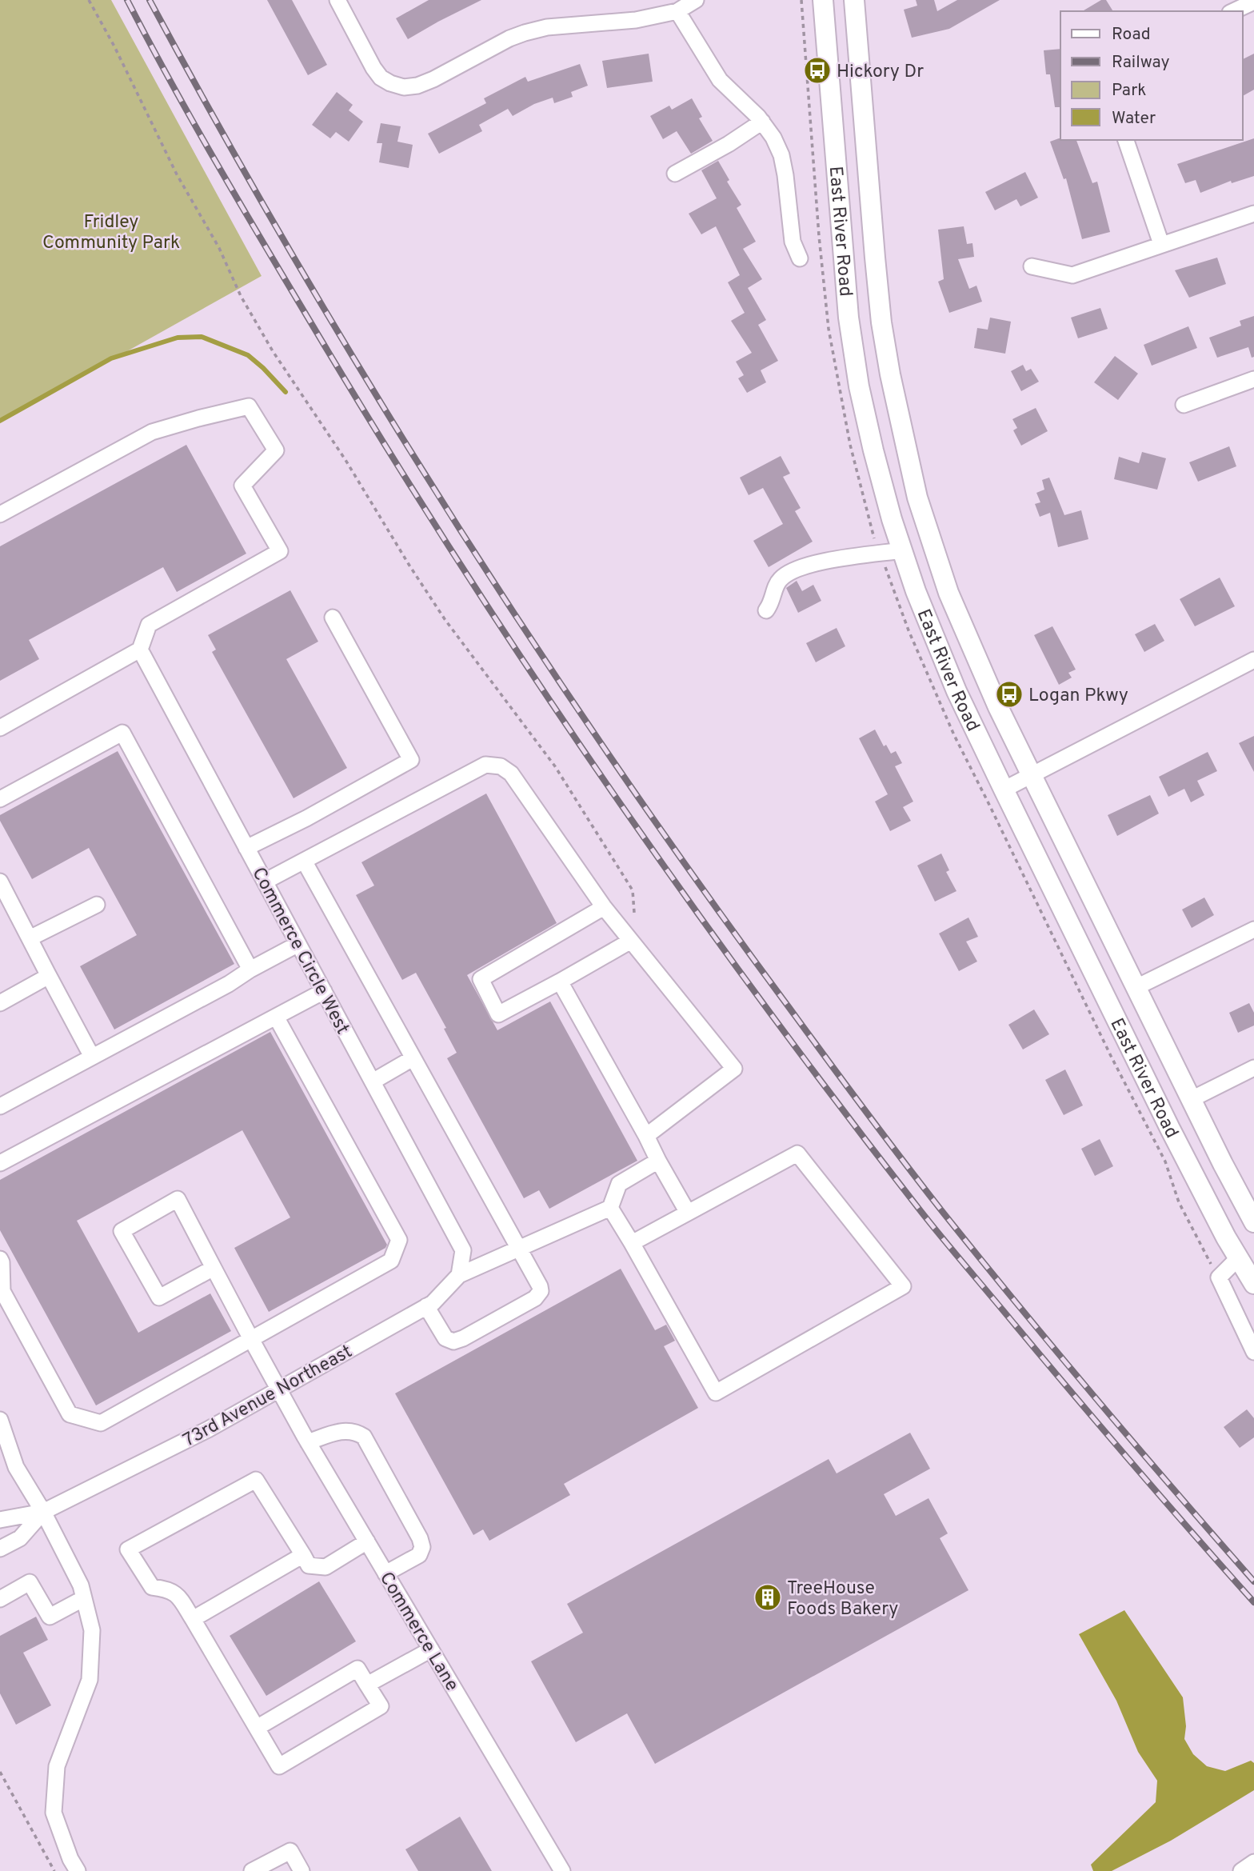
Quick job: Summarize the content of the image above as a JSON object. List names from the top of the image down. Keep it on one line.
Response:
{"streets":{"main road":["East River Road"],"street":["Commerce Circle West","73rd Avenue Northeast","Commerce Lane"]},"crossings":[["Commerce Circle West","73rd Avenue Northeast"],["73rd Avenue Northeast","Commerce Lane"]],"parks":["Fridley Community Park"],"places":{"bus stop":["Hickory Dr","Logan Pkwy"],"building":["TreeHouse Foods Bakery"]},"legend":["Road","Railway","Park","Water"]}
